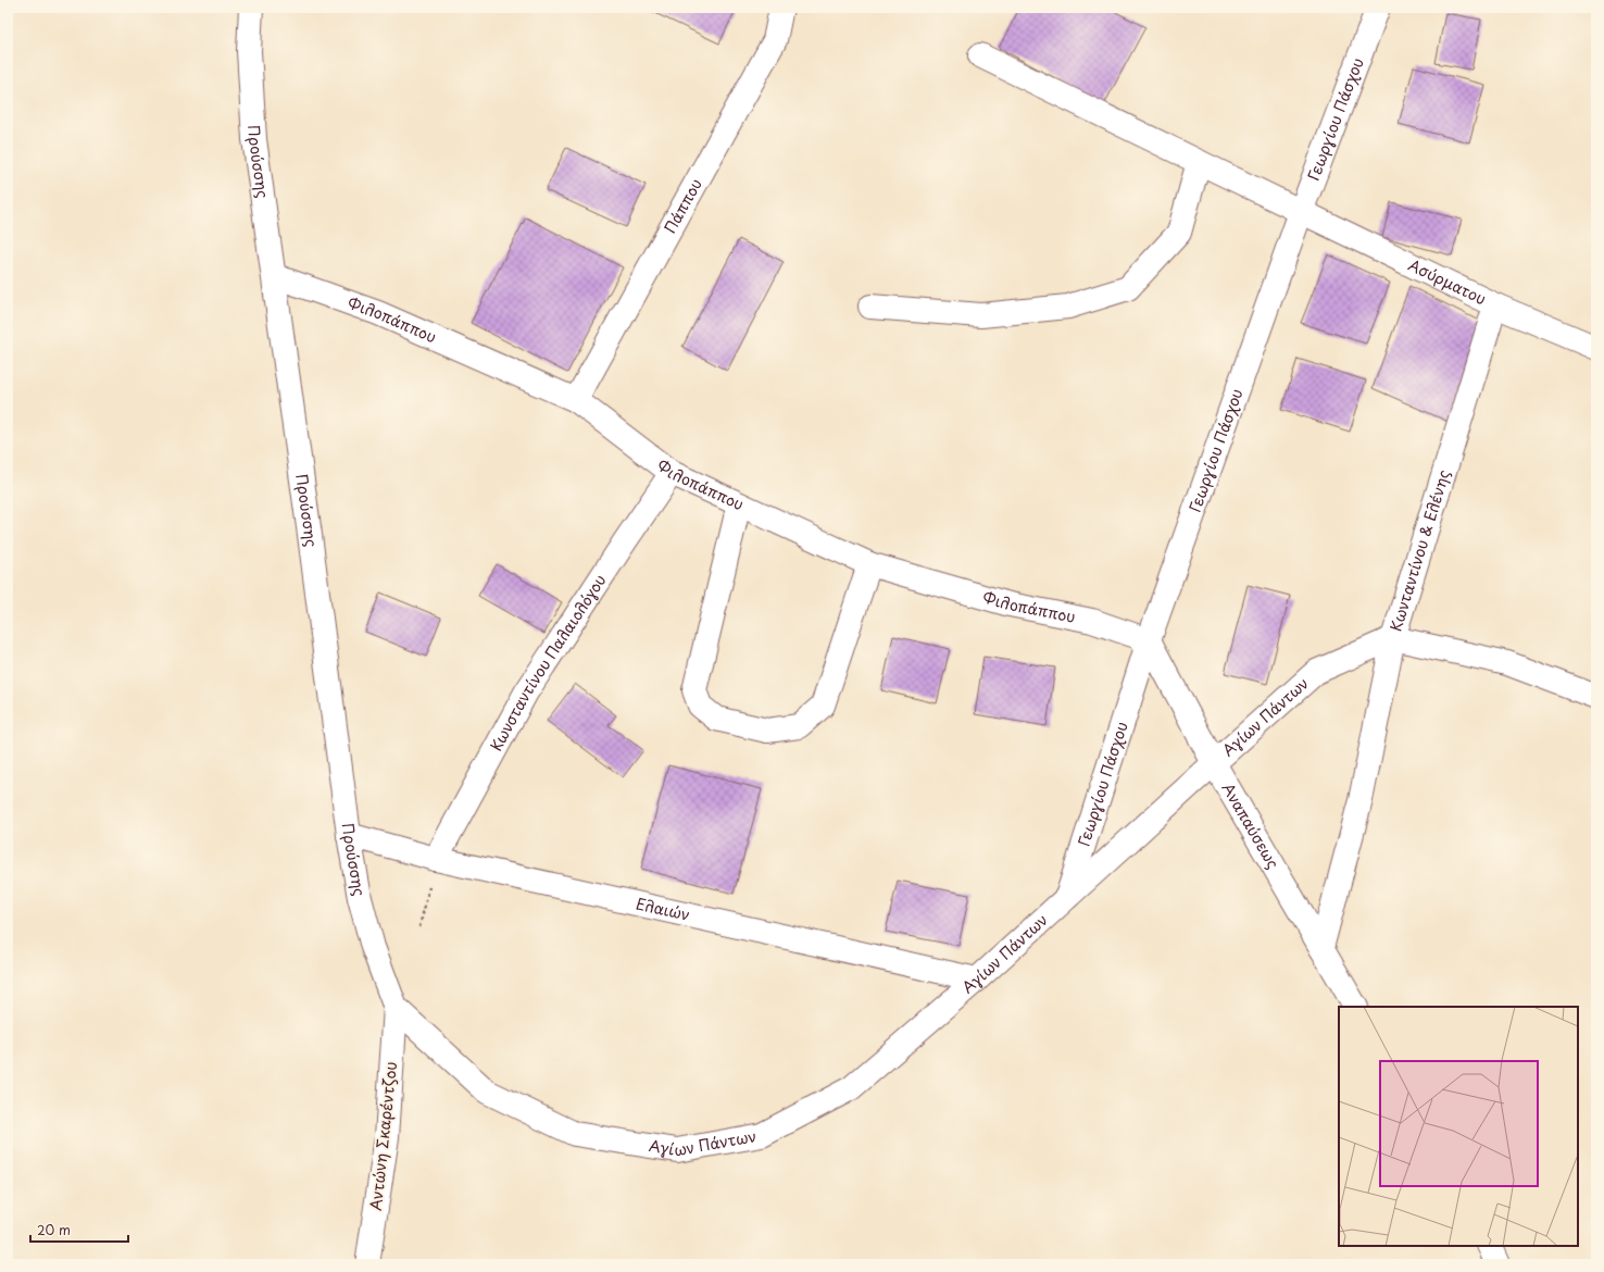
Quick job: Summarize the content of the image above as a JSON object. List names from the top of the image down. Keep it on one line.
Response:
{"streets":{"street":["Γεωργίου Πάσχου","Προύσσης","Πάππου","Ασύρματου","Φιλοπάππου","Κωνταντίνου & Ελένης","Κωνσταντίνου Παλαιολόγου","Αγίων Πάντων","Αναπαύσεως","Ελαιών","Αντώνη Σκαρέντζου"]},"crossings":[["Γεωργίου Πάσχου","Ασύρματου"],["Γεωργίου Πάσχου","Φιλοπάππου"],["Γεωργίου Πάσχου","Αγίων Πάντων"],["Γεωργίου Πάσχου","Αναπαύσεως"],["Προύσσης","Φιλοπάππου"],["Προύσσης","Αγίων Πάντων"],["Προύσσης","Ελαιών"],["Προύσσης","Αντώνη Σκαρέντζου"],["Πάππου","Φιλοπάππου"],["Ασύρματου","Κωνταντίνου & Ελένης"],["Φιλοπάππου","Κωνσταντίνου Παλαιολόγου"],["Φιλοπάππου","Αναπαύσεως"],["Κωνταντίνου & Ελένης","Αγίων Πάντων"],["Κωνταντίνου & Ελένης","Αναπαύσεως"],["Κωνσταντίνου Παλαιολόγου","Ελαιών"],["Αγίων Πάντων","Αναπαύσεως"],["Αγίων Πάντων","Ελαιών"],["Αγίων Πάντων","Αντώνη Σκαρέντζου"]],"scale_bar":"20 m"}
